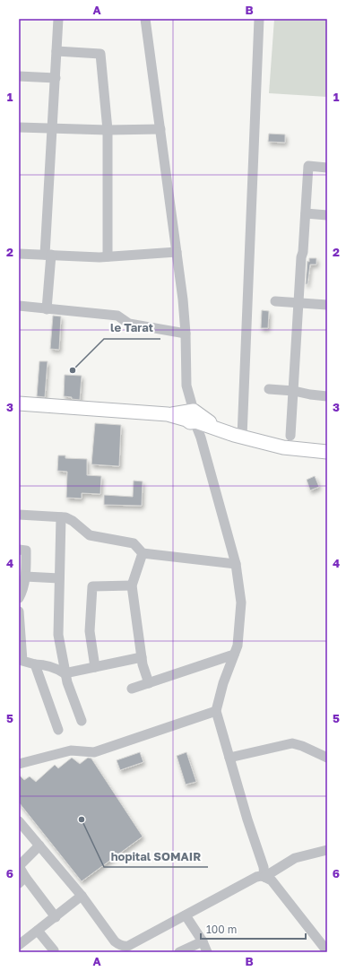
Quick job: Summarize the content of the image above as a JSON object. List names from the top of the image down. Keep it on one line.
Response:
{"places":["le Tarat","hopital SOMAIR"],"scale_bar":"100 m","grid":{"columns":["A","B"],"rows":["1","2","3","4","5","6"]}}
